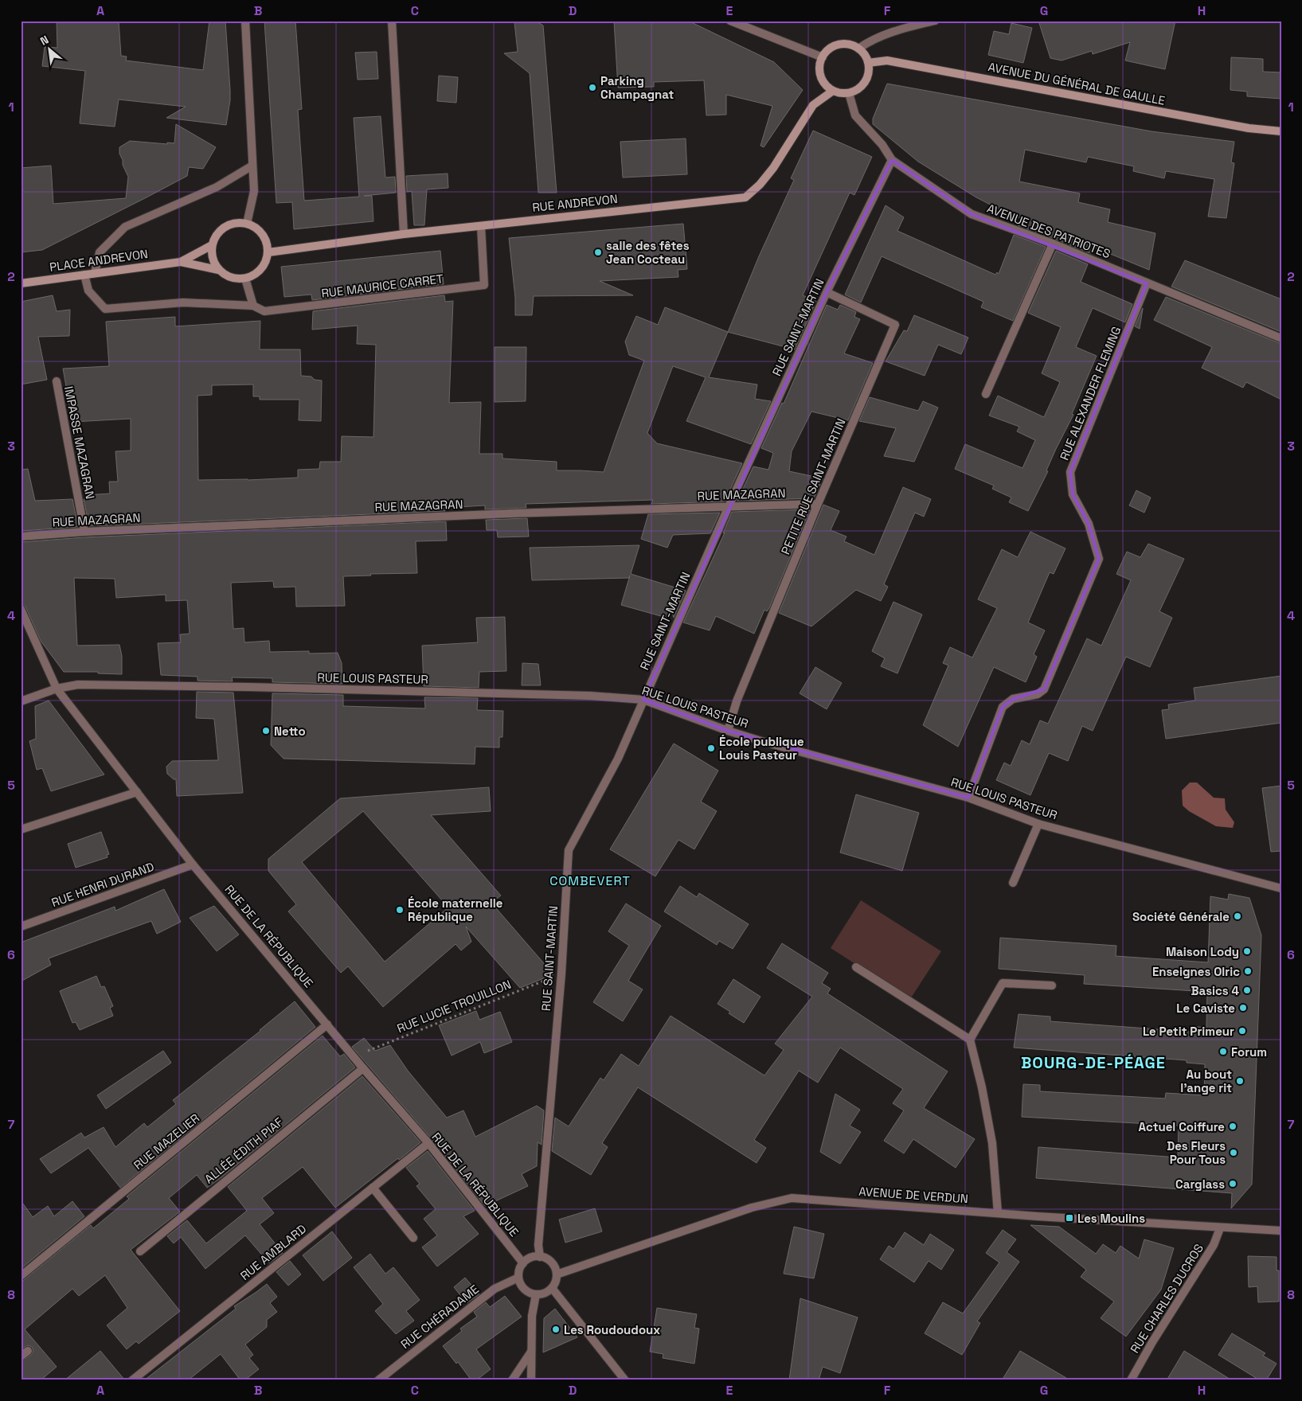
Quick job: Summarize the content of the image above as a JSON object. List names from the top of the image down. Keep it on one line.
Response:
{"streets":{"main road":["AVENUE DU GÉNÉRAL DE GAULLE","RUE ANDREVON","PLACE ANDREVON"],"street":["AVENUE DES PATRIOTES","RUE MAURICE CARRET","RUE SAINT-MARTIN","RUE ALEXANDER FLEMING","IMPASSE MAZAGRAN","PETITE RUE SAINT-MARTIN","RUE MAZAGRAN","RUE LOUIS PASTEUR","RUE HENRI DURAND","RUE DE LA RÉPUBLIQUE","RUE MAZELIER","ALLÉE ÉDITH PIAF","AVENUE DE VERDUN","RUE AMBLARD","RUE CHARLES DUCROS","RUE CHÉRADAME"],"path":["RUE LUCIE TROUILLON"]},"crossings":[["AVENUE DU GÉNÉRAL DE GAULLE","RUE ANDREVON"],["AVENUE DU GÉNÉRAL DE GAULLE","AVENUE DES PATRIOTES"],["RUE ANDREVON","AVENUE DES PATRIOTES"],["RUE ANDREVON","PLACE ANDREVON"],["RUE ANDREVON","RUE MAURICE CARRET"],["AVENUE DES PATRIOTES","RUE SAINT-MARTIN"],["AVENUE DES PATRIOTES","RUE ALEXANDER FLEMING"],["RUE SAINT-MARTIN","PETITE RUE SAINT-MARTIN"],["RUE SAINT-MARTIN","RUE MAZAGRAN"],["RUE SAINT-MARTIN","RUE LOUIS PASTEUR"],["RUE SAINT-MARTIN","RUE DE LA RÉPUBLIQUE"],["RUE SAINT-MARTIN","RUE LUCIE TROUILLON"],["RUE SAINT-MARTIN","AVENUE DE VERDUN"],["RUE SAINT-MARTIN","RUE CHÉRADAME"],["RUE ALEXANDER FLEMING","RUE LOUIS PASTEUR"],["IMPASSE MAZAGRAN","RUE MAZAGRAN"],["PETITE RUE SAINT-MARTIN","RUE MAZAGRAN"],["PETITE RUE SAINT-MARTIN","RUE LOUIS PASTEUR"],["RUE LOUIS PASTEUR","RUE DE LA RÉPUBLIQUE"],["RUE HENRI DURAND","RUE DE LA RÉPUBLIQUE"],["RUE DE LA RÉPUBLIQUE","RUE LUCIE TROUILLON"],["RUE DE LA RÉPUBLIQUE","RUE MAZELIER"],["RUE DE LA RÉPUBLIQUE","ALLÉE ÉDITH PIAF"],["RUE DE LA RÉPUBLIQUE","AVENUE DE VERDUN"],["RUE DE LA RÉPUBLIQUE","RUE AMBLARD"],["RUE DE LA RÉPUBLIQUE","RUE CHÉRADAME"],["AVENUE DE VERDUN","RUE CHARLES DUCROS"],["AVENUE DE VERDUN","RUE CHÉRADAME"]],"districts":["COMBEVERT","BOURG-DE-PÉAGE"],"places":{"other":["Parking Champagnat","salle des fêtes Jean Cocteau","Netto","École publique Louis Pasteur","École maternelle République","Société Générale","Maison Lody","Enseignes Olric","Basics 4","Le Caviste","Le Petit Primeur","Forum","Au bout l'ange rit","Actuel Coiffure","Des Fleurs Pour Tous","Carglass","Les Roudoudoux"],"transit":["Les Moulins"]},"north":"top left","grid":{"columns":["A","B","C","D","E","F","G","H"],"rows":["1","2","3","4","5","6","7","8"]}}
